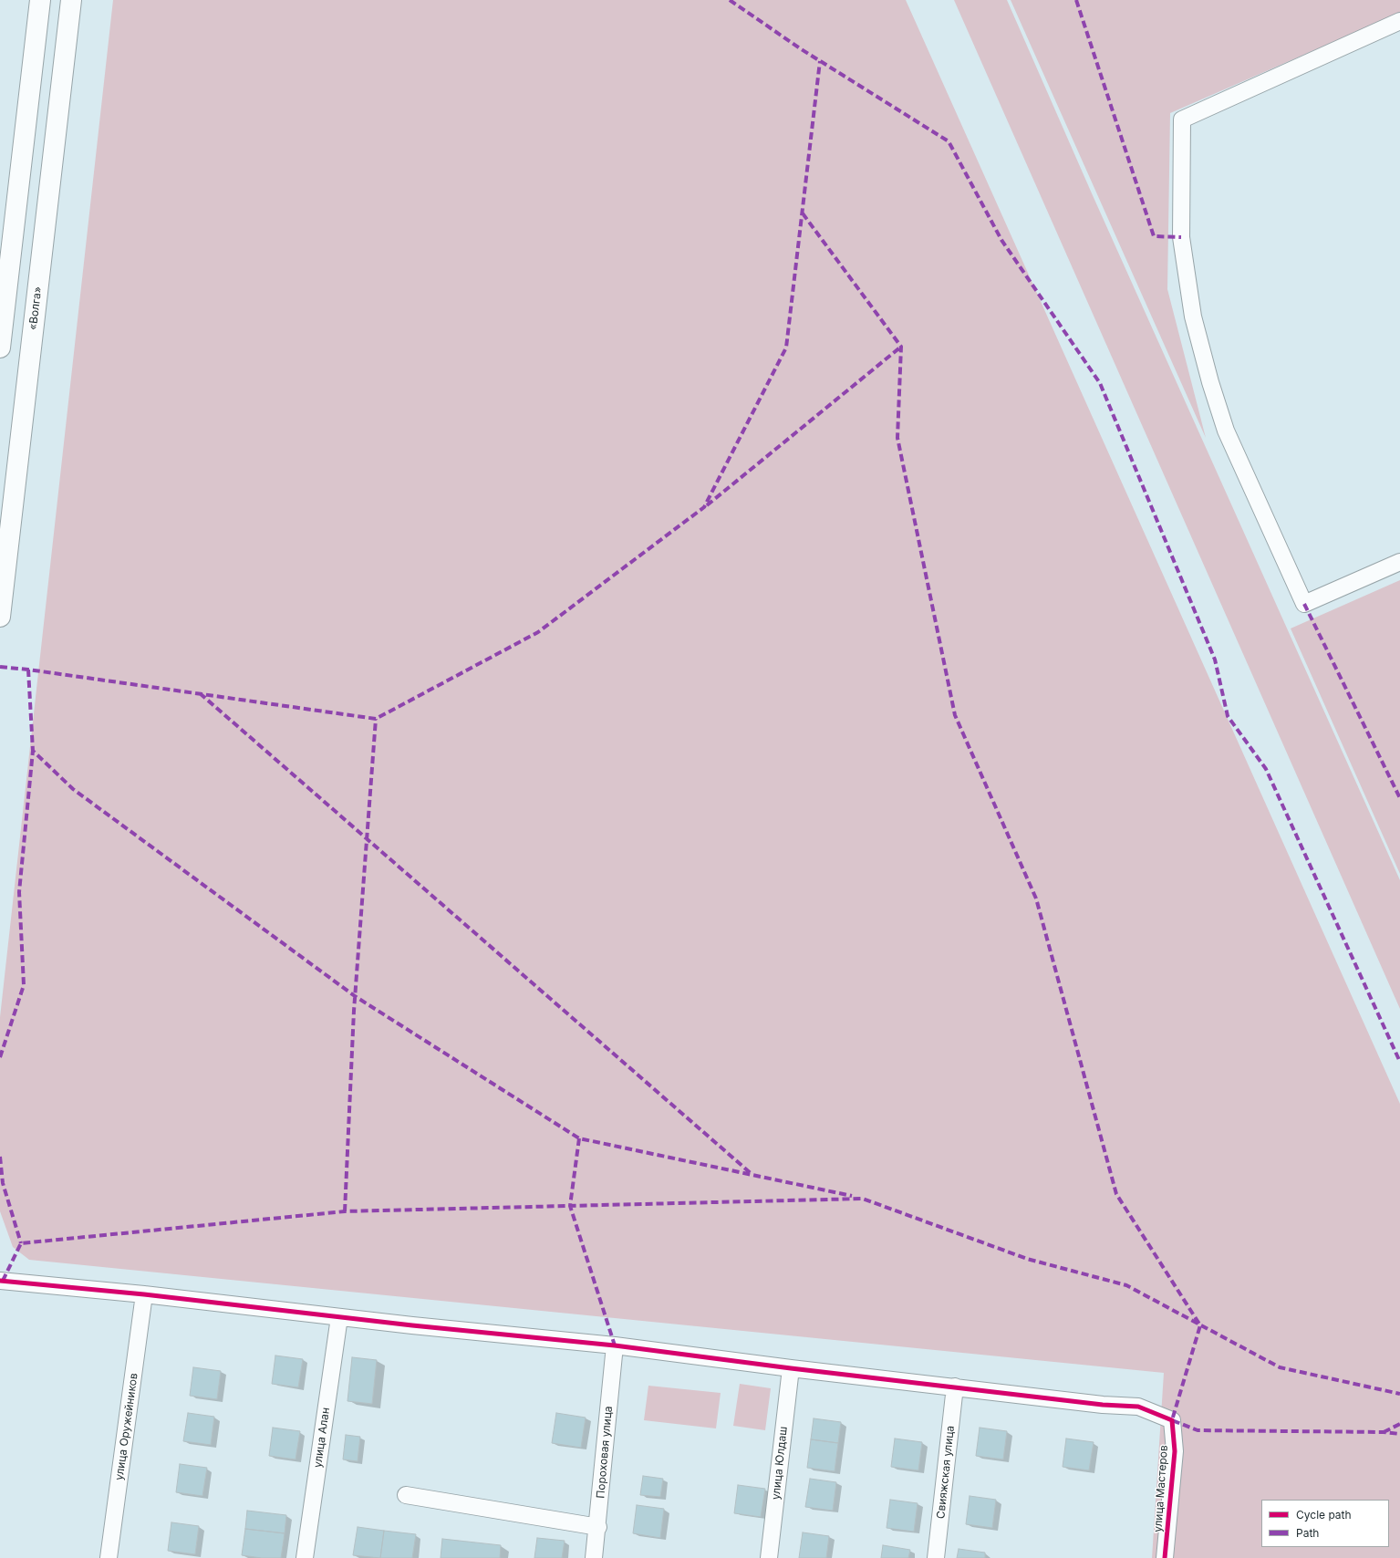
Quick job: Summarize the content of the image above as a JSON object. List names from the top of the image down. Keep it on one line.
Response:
{"streets":{"highway":["«Волга»"],"street":["улица Оружейников","улица Алан","Пороховая улица","улица Юлдаш","Свияжская улица","улица Мастеров"]},"crossings":[["Свияжская улица","улица Мастеров"]],"legend":["Cycle path","Path"]}
